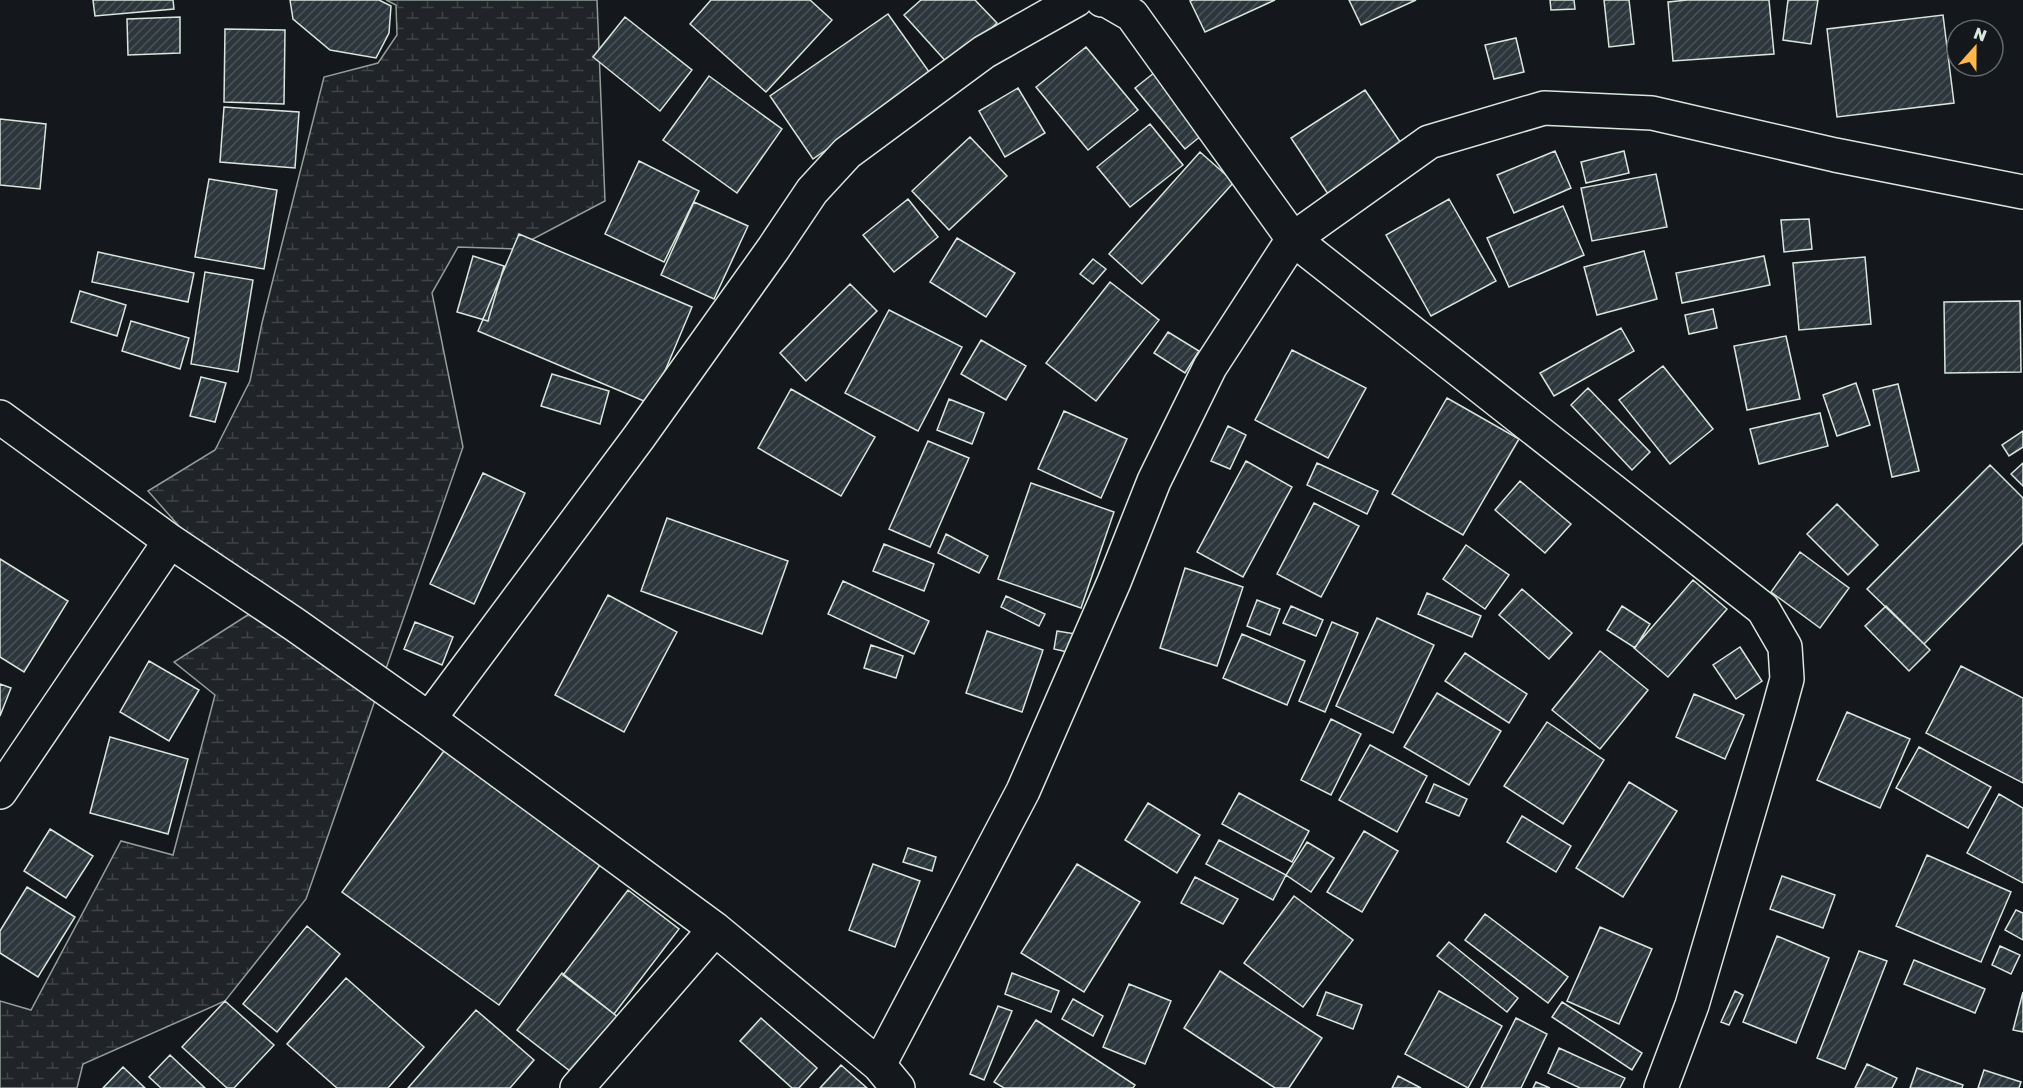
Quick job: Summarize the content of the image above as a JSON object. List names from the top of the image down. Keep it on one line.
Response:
{"north":"top"}
